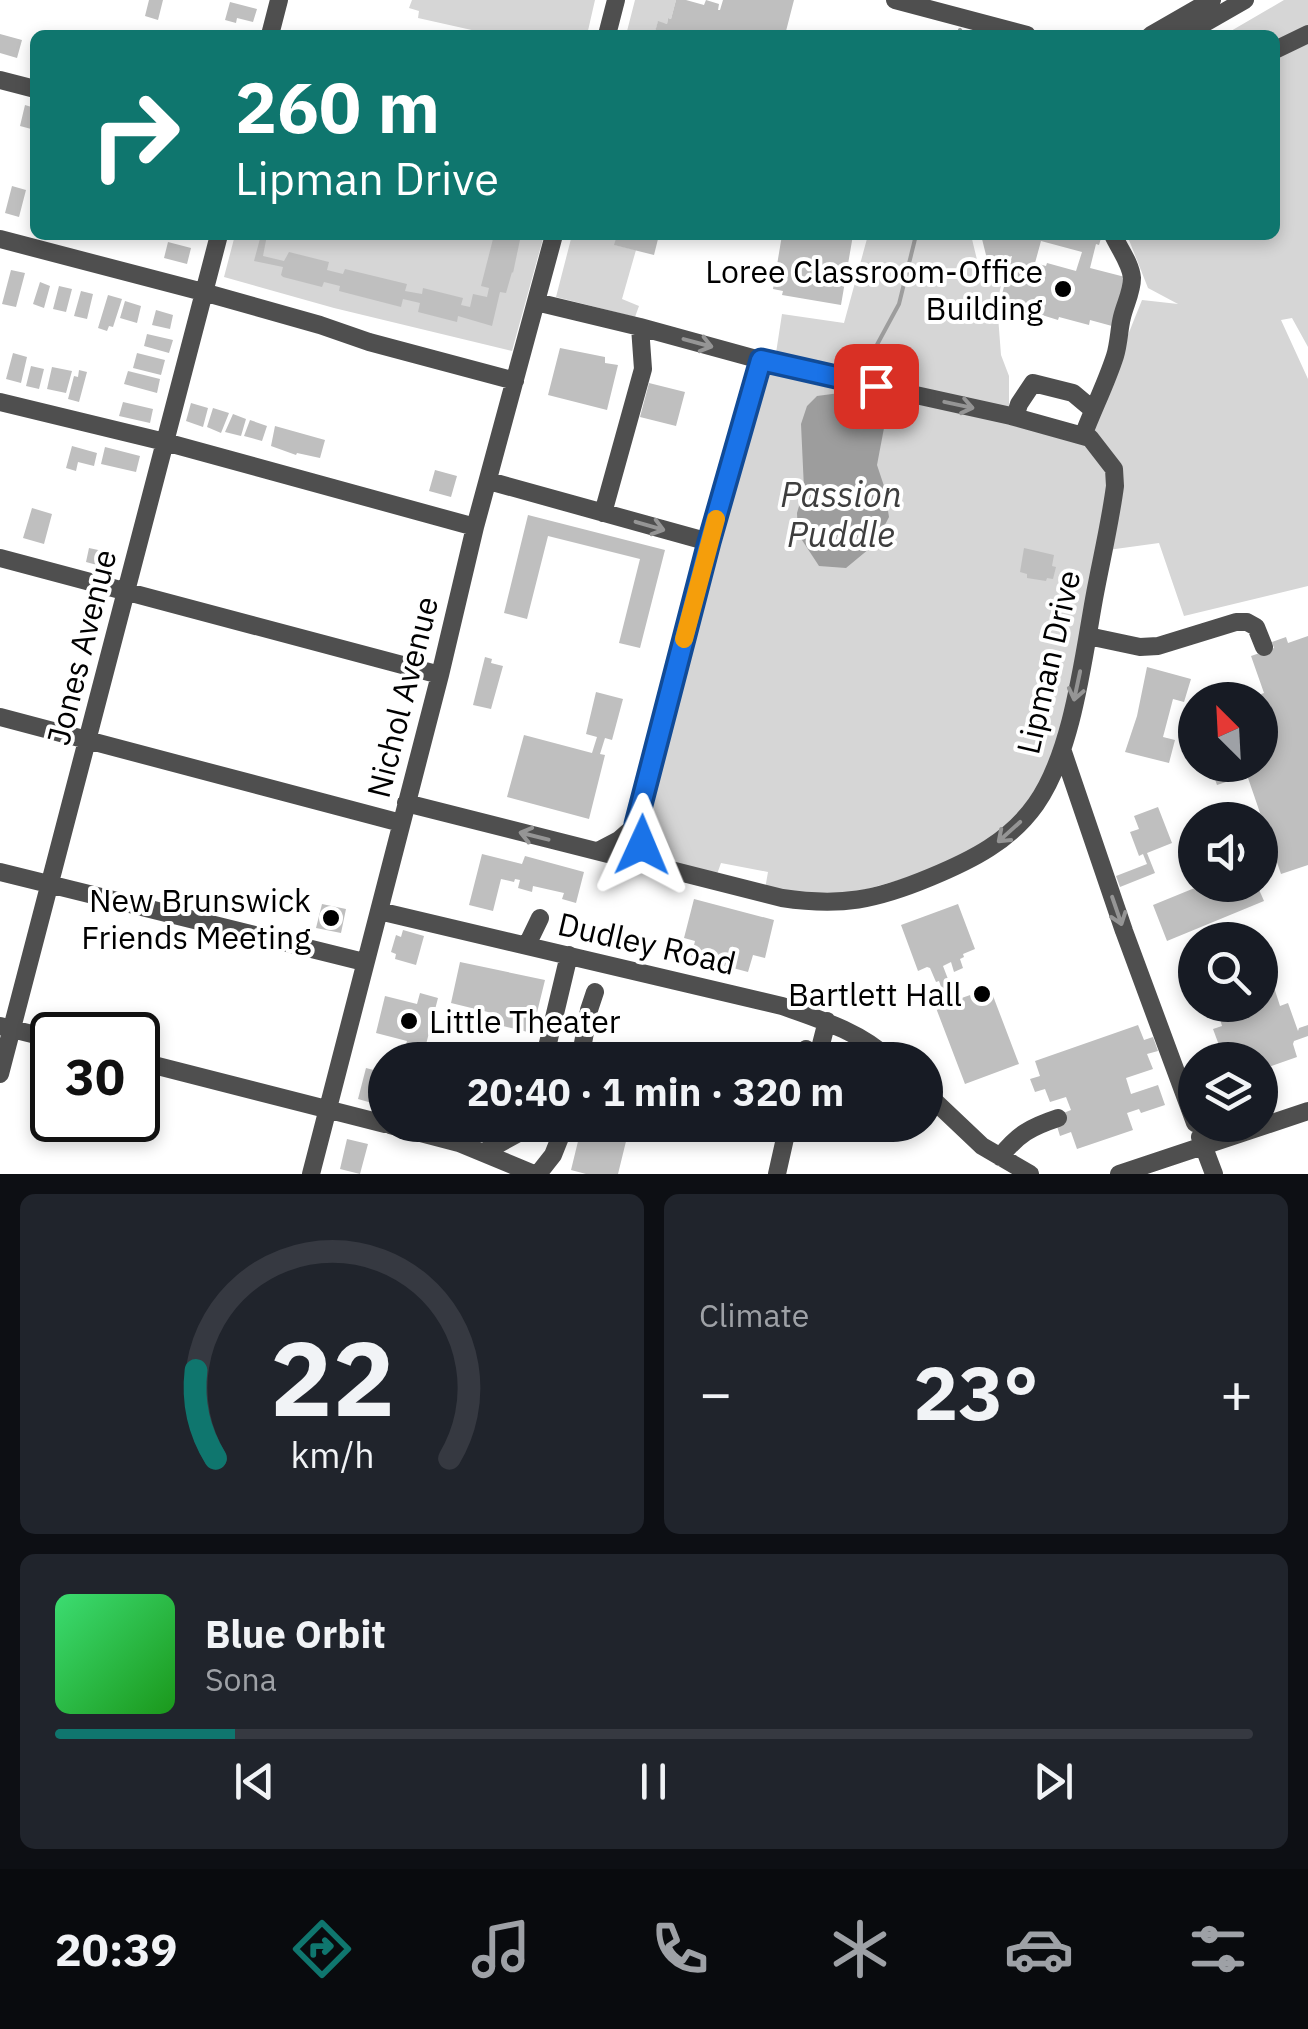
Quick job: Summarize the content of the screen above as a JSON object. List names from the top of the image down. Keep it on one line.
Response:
{"streets":{"street":["Jones Avenue","Lipman Drive","Nichol Avenue","Dudley Road"]},"crossings":[["Lipman Drive","Nichol Avenue"],["Nichol Avenue","Dudley Road"]],"one_way":["Lipman Drive"],"water":["Passion Puddle"],"places":["Loree Classroom-Office Building","New Brunswick Friends Meeting","Bartlett Hall","Little Theater"],"north":"top left","page":{"turn":["260 m","Lipman Drive"],"limit":"30","trip":"20:40 · 1 min · 320 m","tile":"Climate","heat":["−","23°","+"],"song":["Blue Orbit","Sona"],"tabs":"20:39","gauge":["22","km/h"]}}
